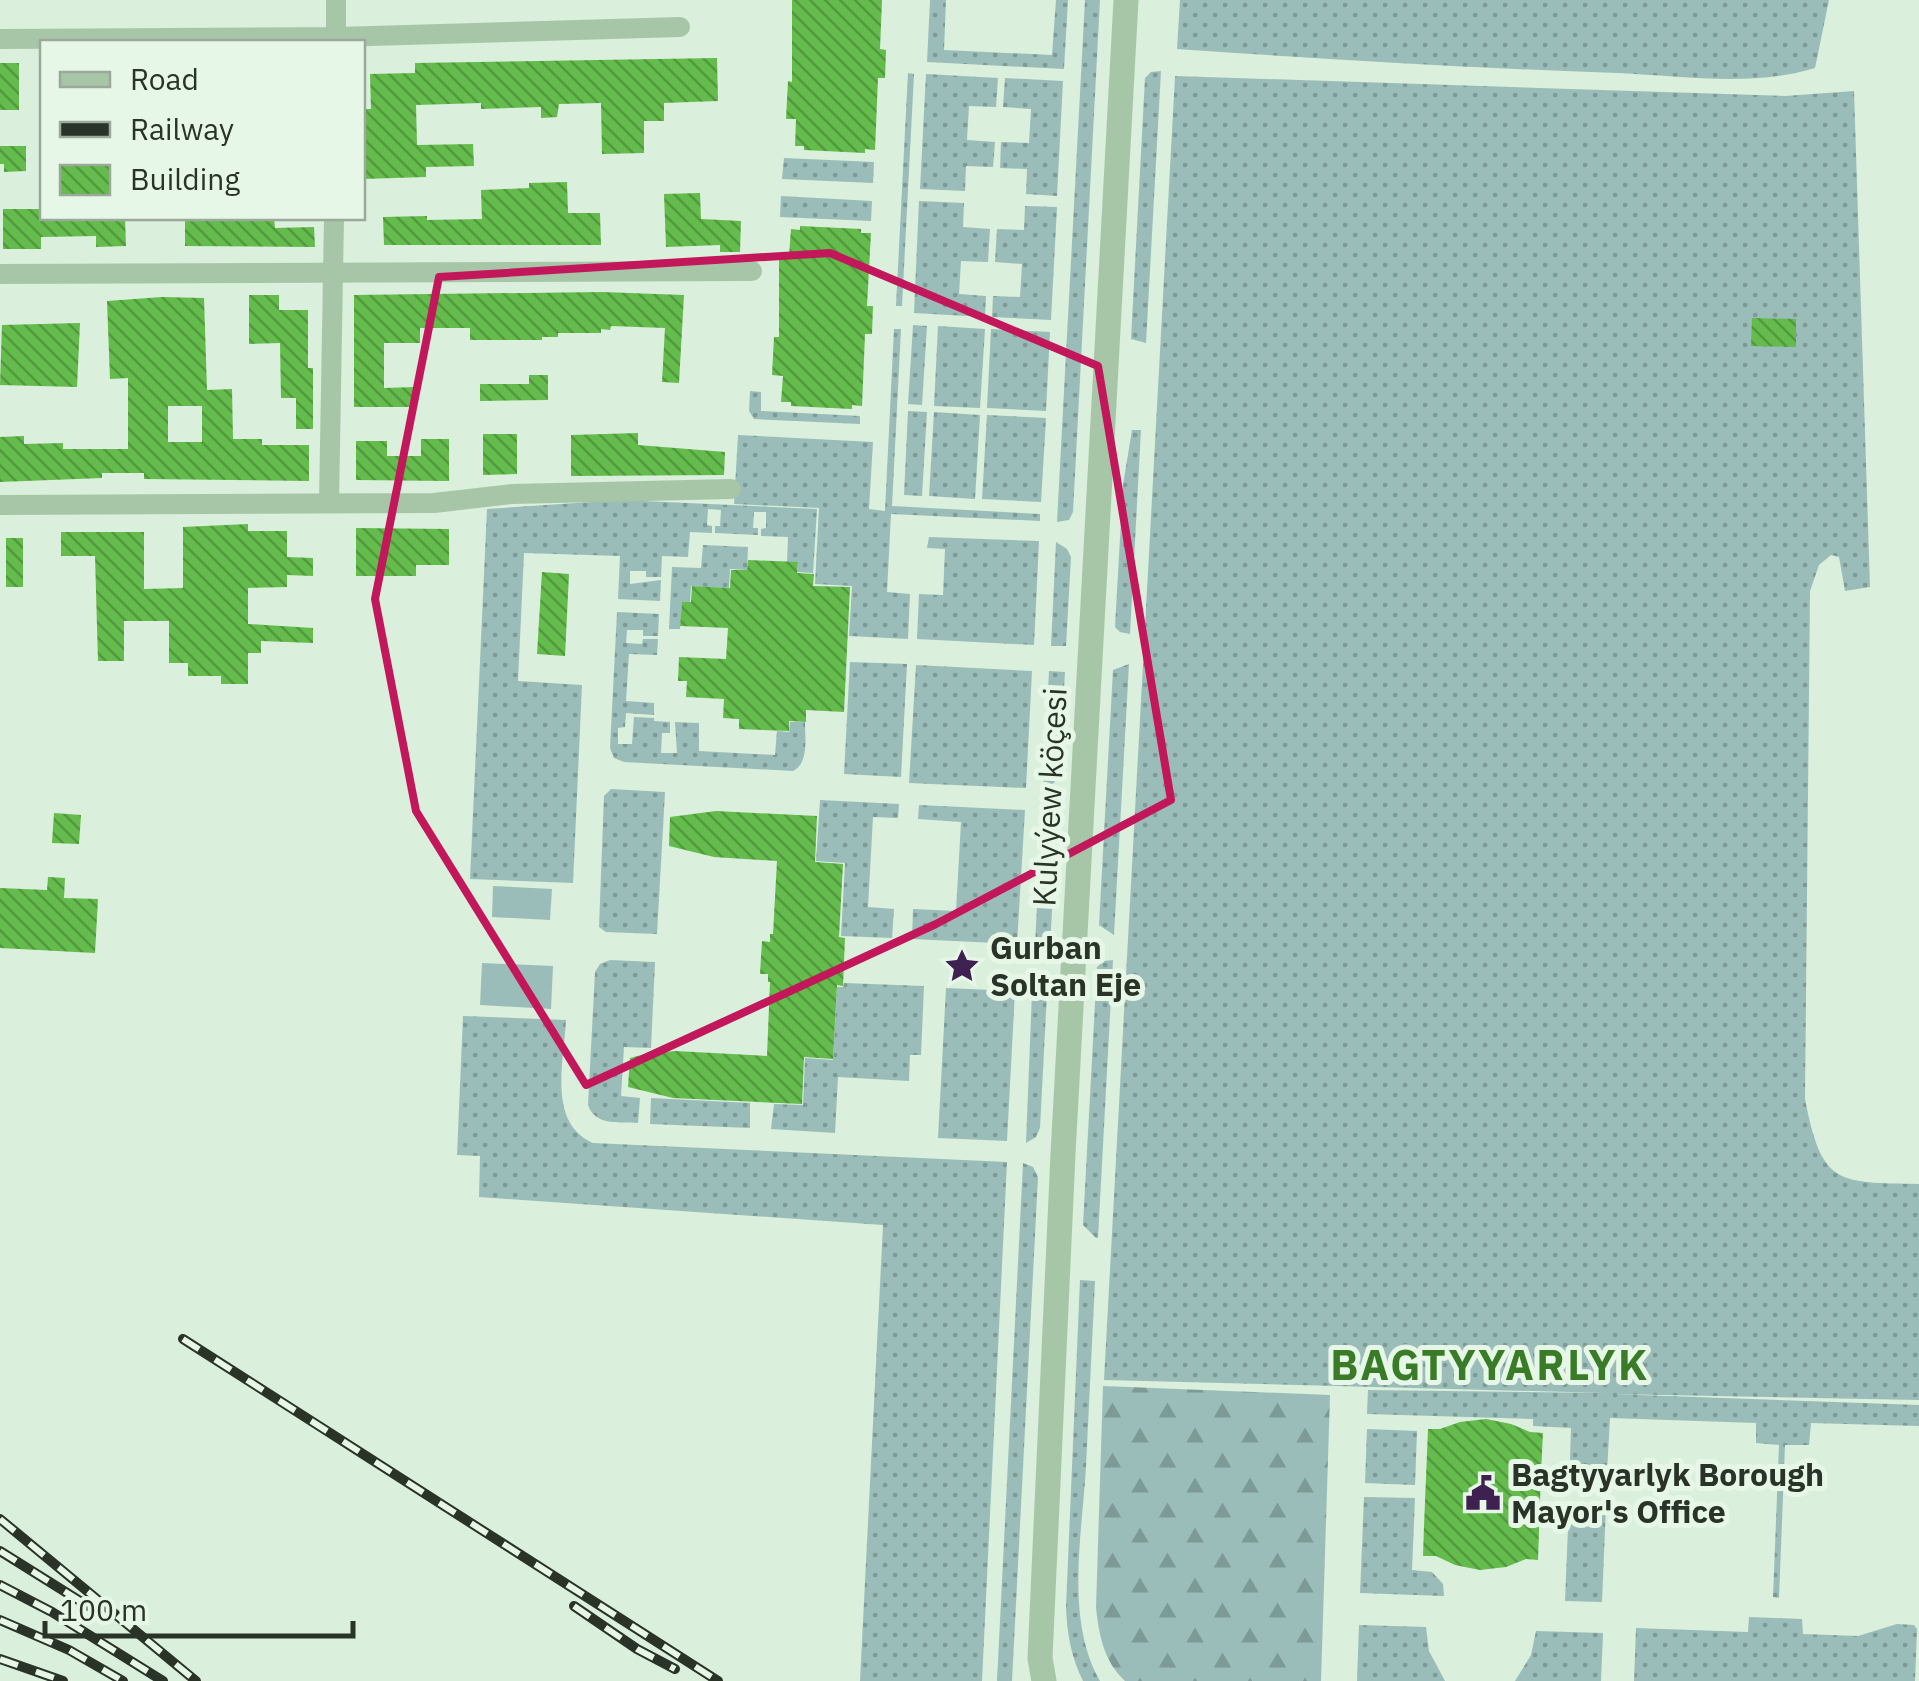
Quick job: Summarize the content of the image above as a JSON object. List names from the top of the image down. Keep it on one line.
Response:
{"streets":{"street":["Kulyýew köçesi"]},"districts":["BAGTYYARLYK"],"places":{"place":["Gurban Soltan Eje"],"public building":["Bagtyyarlyk Borough Mayor's Office"]},"legend":["Road","Railway","Building"],"scale_bar":"100 m"}
